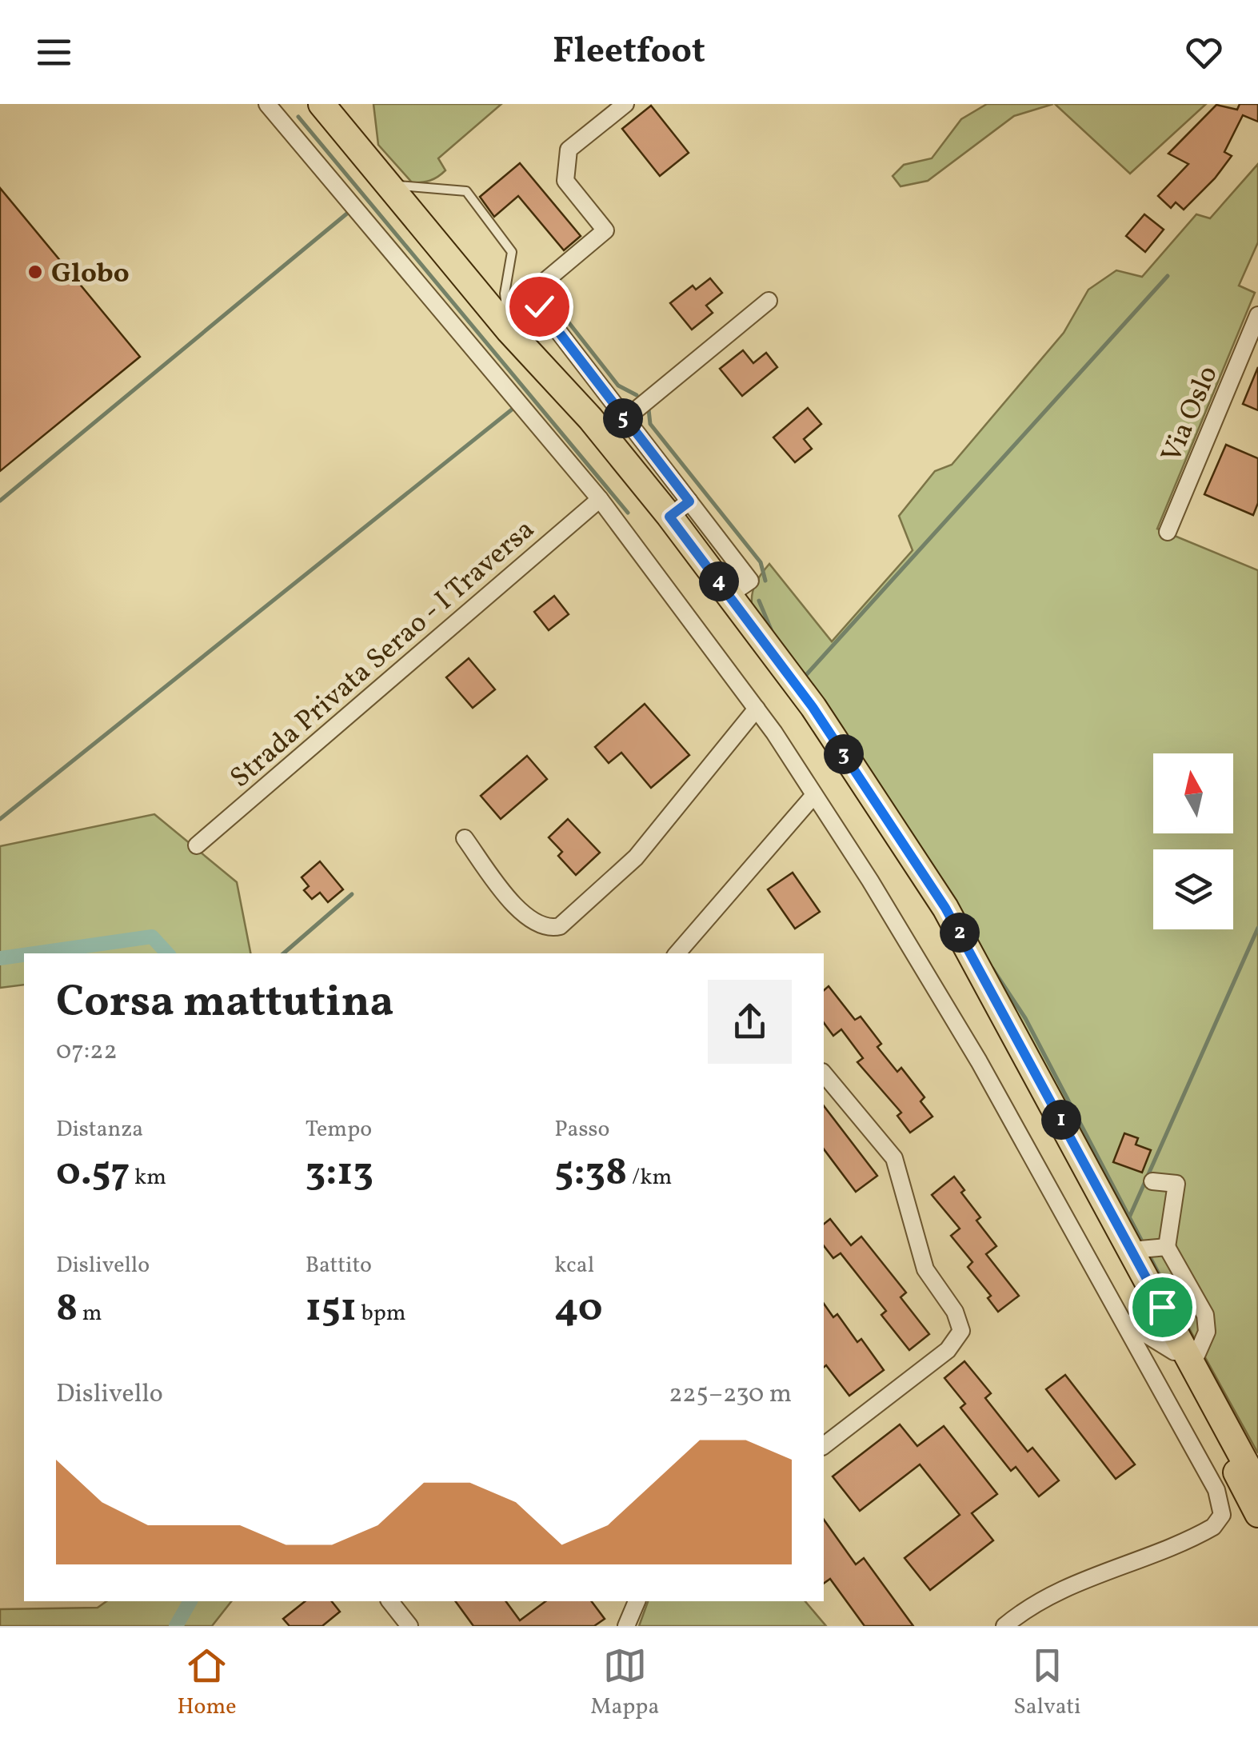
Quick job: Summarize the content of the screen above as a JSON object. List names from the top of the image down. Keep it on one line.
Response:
{"streets":{"street":["Via Oslo","Strada Privata Serao - I Traversa"]},"places":["Globo"],"north":"top","page":{"header":"Fleetfoot","pins":["5","4","3","2","1"],"heading":["Corsa mattutina","07:22"],"stats":[["Distanza","0.57 km"],["Tempo","3:13"],["Passo","5:38 /km"],["Dislivello","8 m"],["Battito","151 bpm"],["kcal","40"]],"chart":["Dislivello","225–230 m"],"tabs":["Home","Mappa","Salvati"]}}
